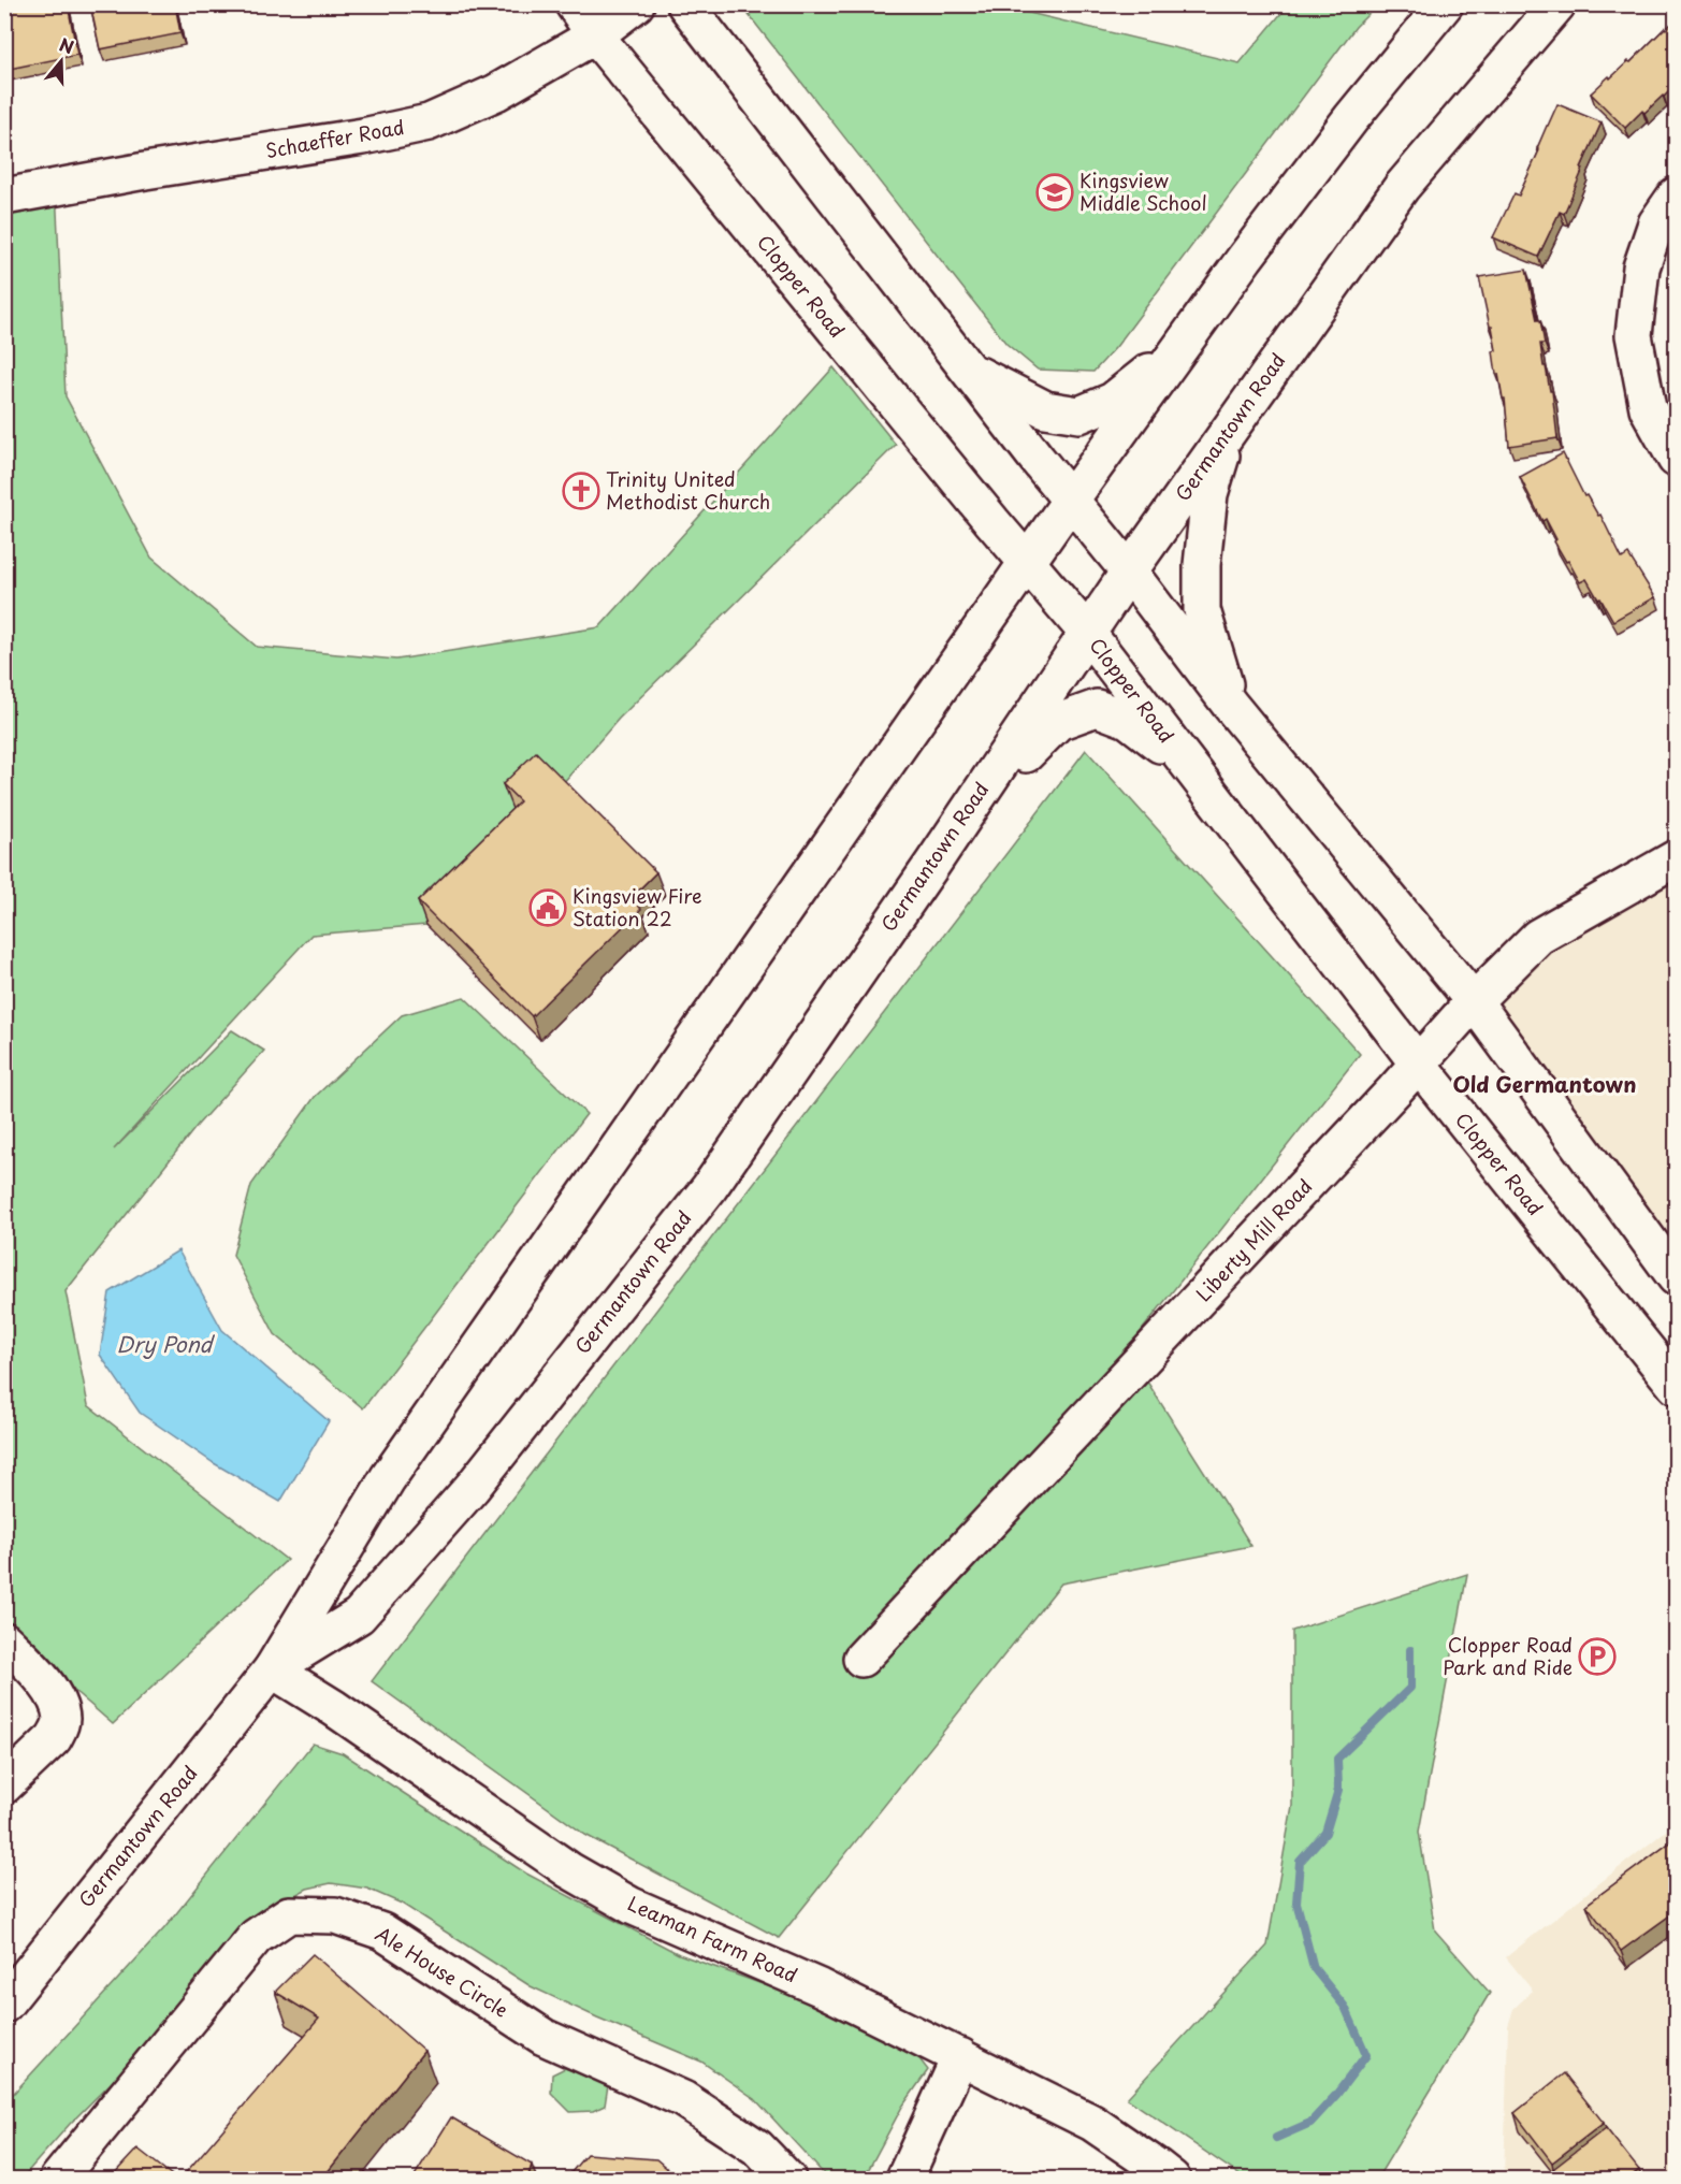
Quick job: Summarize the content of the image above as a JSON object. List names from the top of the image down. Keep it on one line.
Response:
{"streets":{"main road":["Schaeffer Road","Clopper Road","Germantown Road","Liberty Mill Road","Leaman Farm Road","Ale House Circle"]},"crossings":[["Schaeffer Road","Clopper Road"],["Clopper Road","Germantown Road"],["Clopper Road","Liberty Mill Road"],["Germantown Road","Leaman Farm Road"]],"districts":["Old Germantown"],"water":["Dry Pond"],"places":{"school or university":["Kingsview Middle School"],"church":["Trinity United Methodist Church"],"public building":["Kingsview Fire Station 22"],"parking":["Clopper Road Park and Ride"]},"north":"top"}
